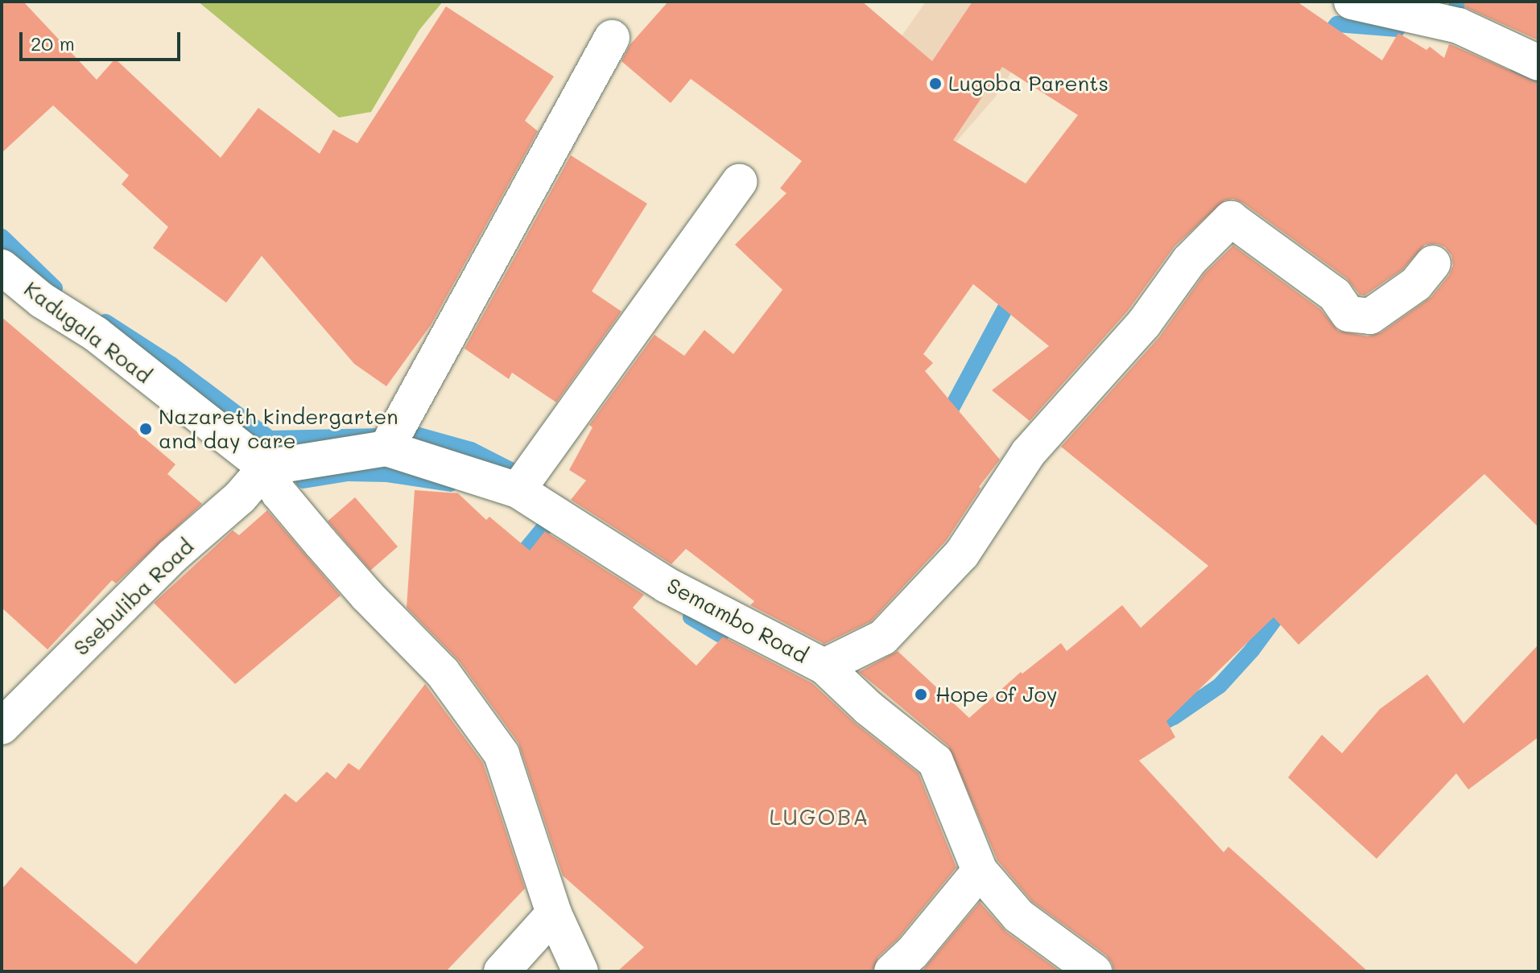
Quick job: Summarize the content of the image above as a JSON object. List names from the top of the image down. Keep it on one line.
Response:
{"streets":{"street":["Kadugala Road","Ssebuliba Road","Semambo Road"]},"crossings":[["Kadugala Road","Ssebuliba Road"],["Kadugala Road","Semambo Road"],["Ssebuliba Road","Semambo Road"]],"districts":["LUGOBA"],"places":["Lugoba Parents","Nazareth kindergarten and day care","Hope of Joy"],"scale_bar":"20 m"}
